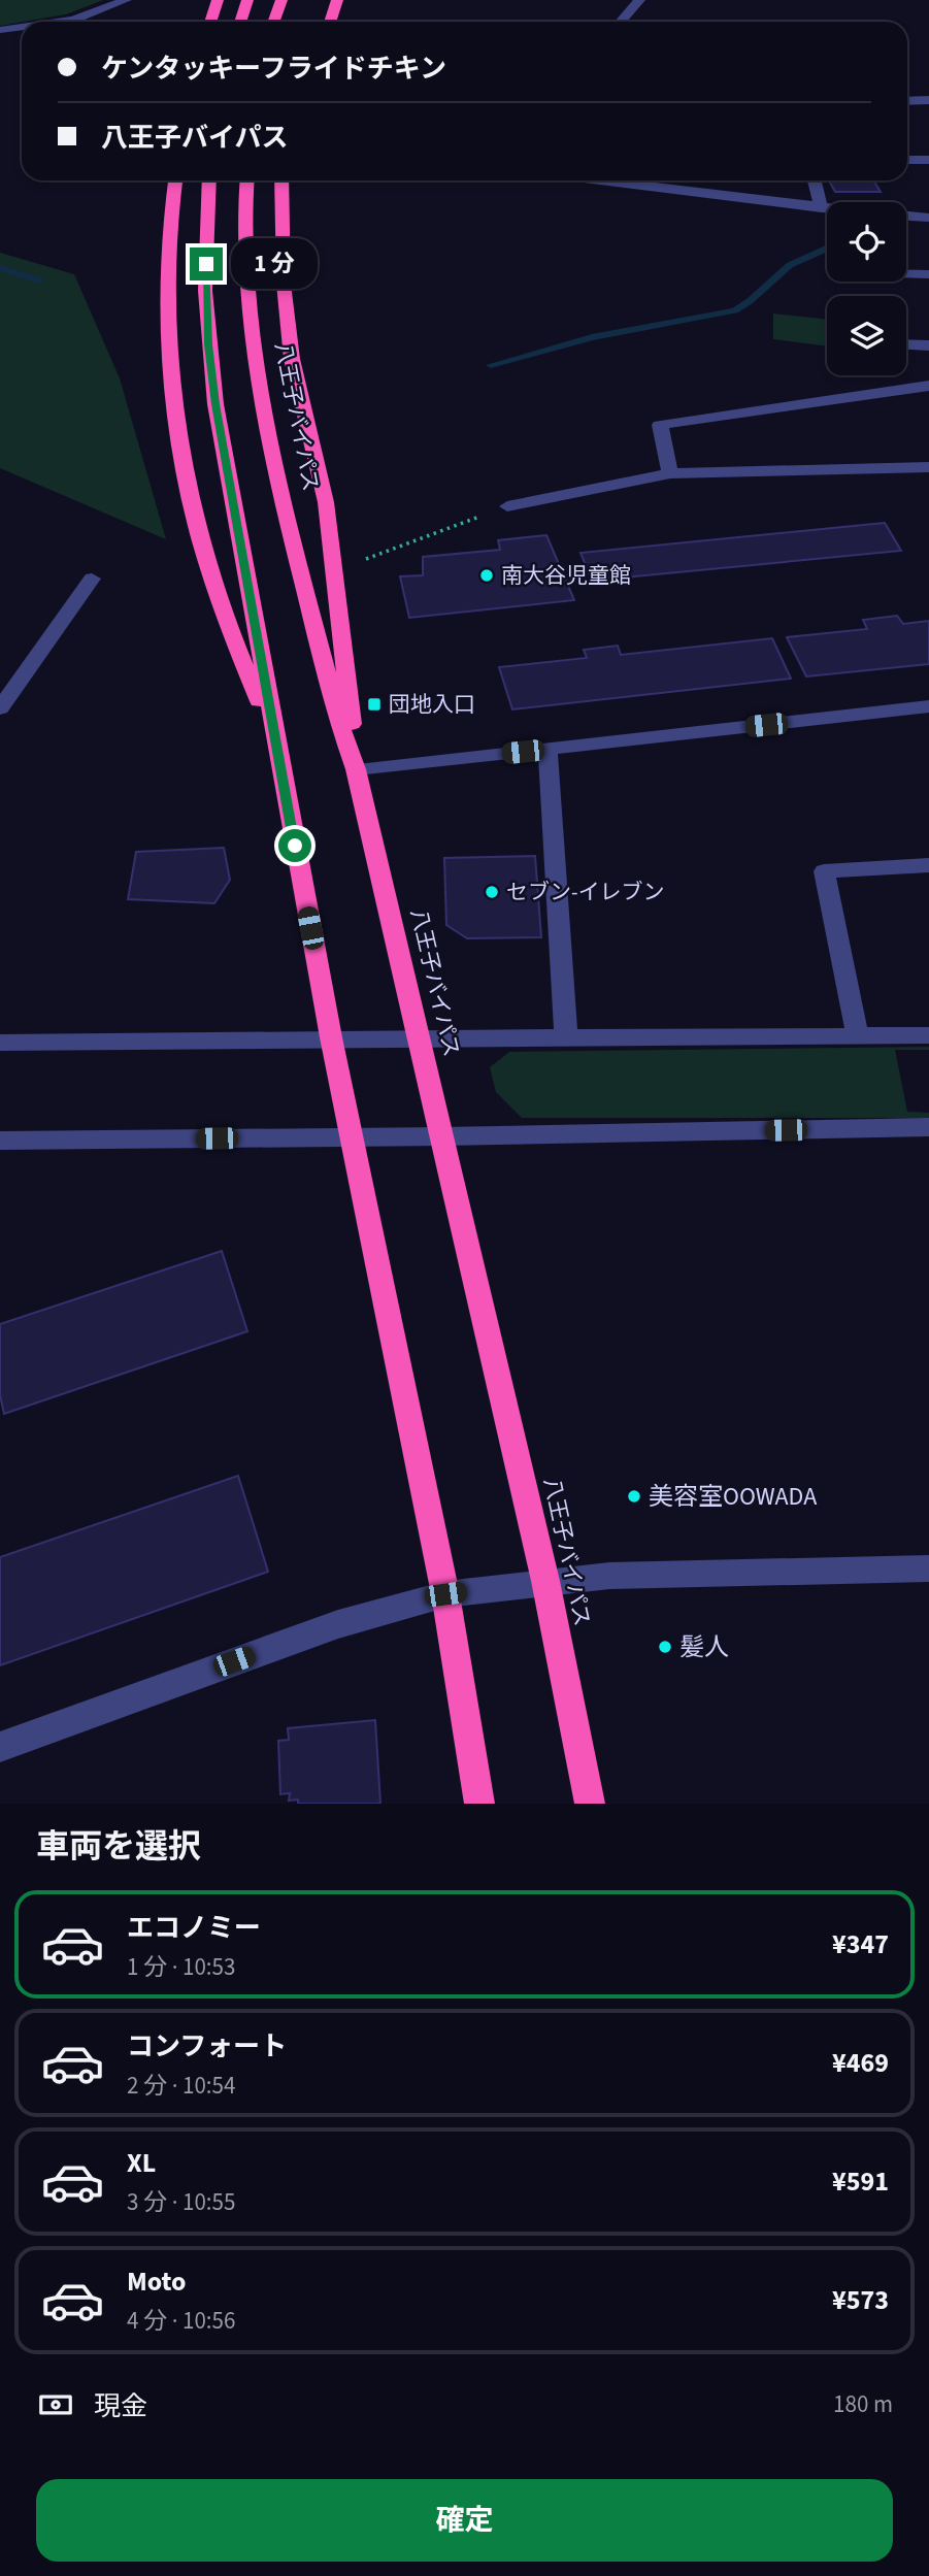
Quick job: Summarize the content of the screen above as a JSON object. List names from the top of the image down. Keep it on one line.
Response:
{"streets":{"highway":["八王子バイパス"]},"places":{"other":["南大谷児童館","セブン-イレブン","美容室OOWADA","髪人"],"transit":["団地入口"]},"page":{"banner":["ケンタッキーフライドチキン","八王子バイパス"],"bubble":"1 分","heading":"車両を選択","list":[{"name":"エコノミー","note":"1 分 · 10:53","value":"¥347"},{"name":"コンフォート","note":"2 分 · 10:54","value":"¥469"},{"name":"XL","note":"3 分 · 10:55","value":"¥591"},{"name":"Moto","note":"4 分 · 10:56","value":"¥573"}],"pay":["現金","180 m"],"buttons":"確定"}}
